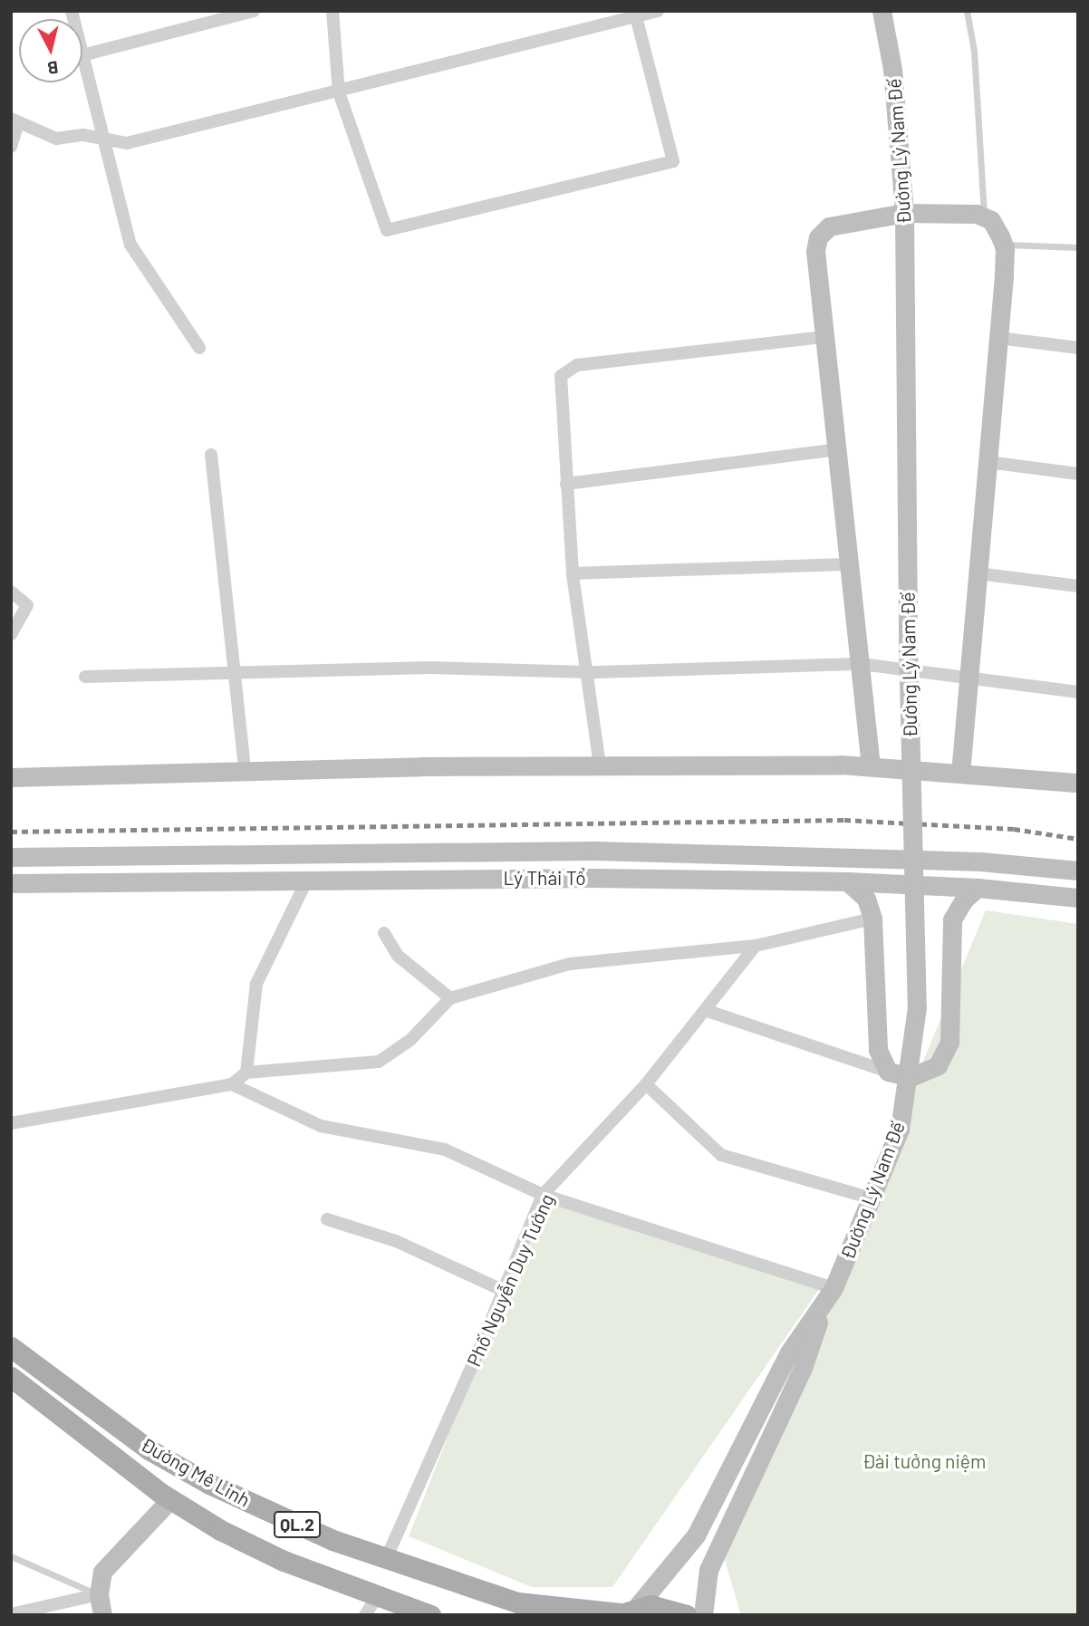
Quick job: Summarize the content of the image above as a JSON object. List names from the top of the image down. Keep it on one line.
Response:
{"streets":{"main road":["Đường Mê Linh","QL.2"],"street":["Đường Lý Nam Đế","Lý Thái Tổ","Phố Nguyễn Duy Tường"]},"crossings":[["Đường Lý Nam Đế","Đường Mê Linh"],["Đường Lý Nam Đế","QL.2"],["Phố Nguyễn Duy Tường","Đường Mê Linh"],["Đường Mê Linh","QL.2"]],"parks":["Đài tưởng niệm"],"north":"bottom"}
